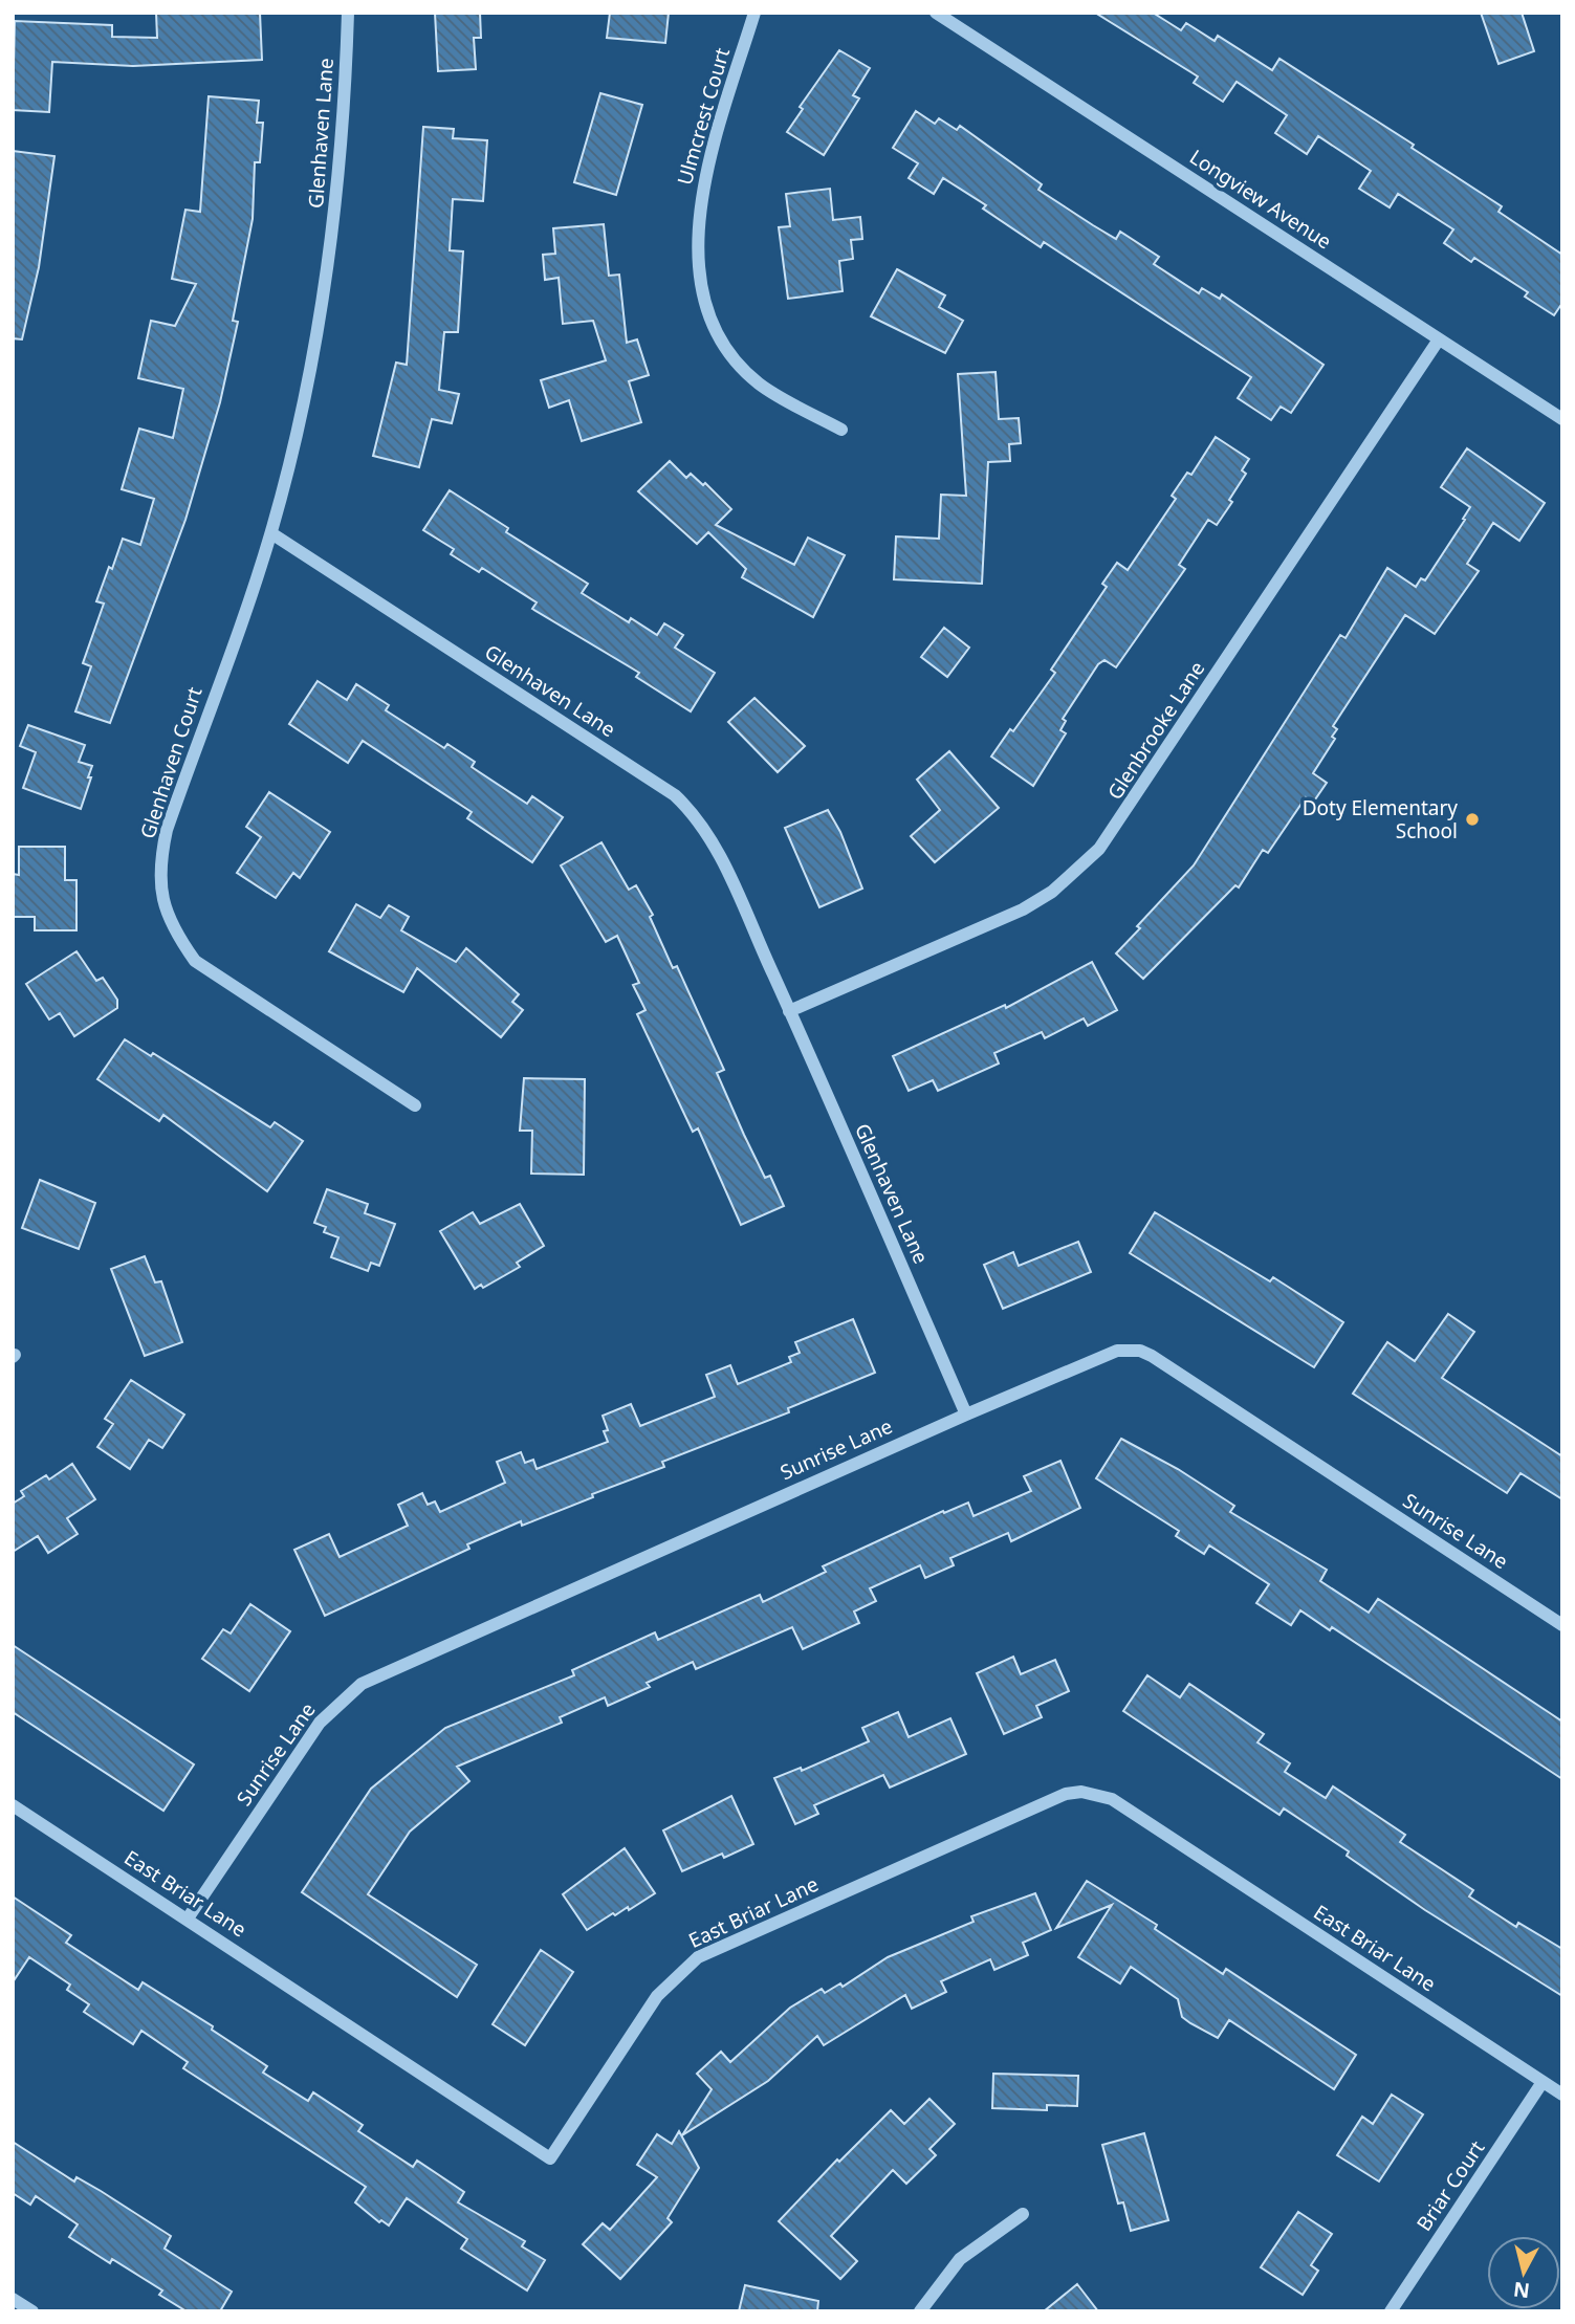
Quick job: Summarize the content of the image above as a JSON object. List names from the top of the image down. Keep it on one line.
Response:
{"streets":{"street":["Ulmcrest Court","Glenhaven Lane","Longview Avenue","Glenbrooke Lane","Glenhaven Court","Sunrise Lane","East Briar Lane","Briar Court"]},"crossings":[["Glenhaven Lane","Glenbrooke Lane"],["Glenhaven Lane","Glenhaven Court"],["Glenhaven Lane","Sunrise Lane"],["Longview Avenue","Glenbrooke Lane"],["Sunrise Lane","East Briar Lane"],["East Briar Lane","Briar Court"]],"places":["Doty Elementary School"],"north":"bottom"}
